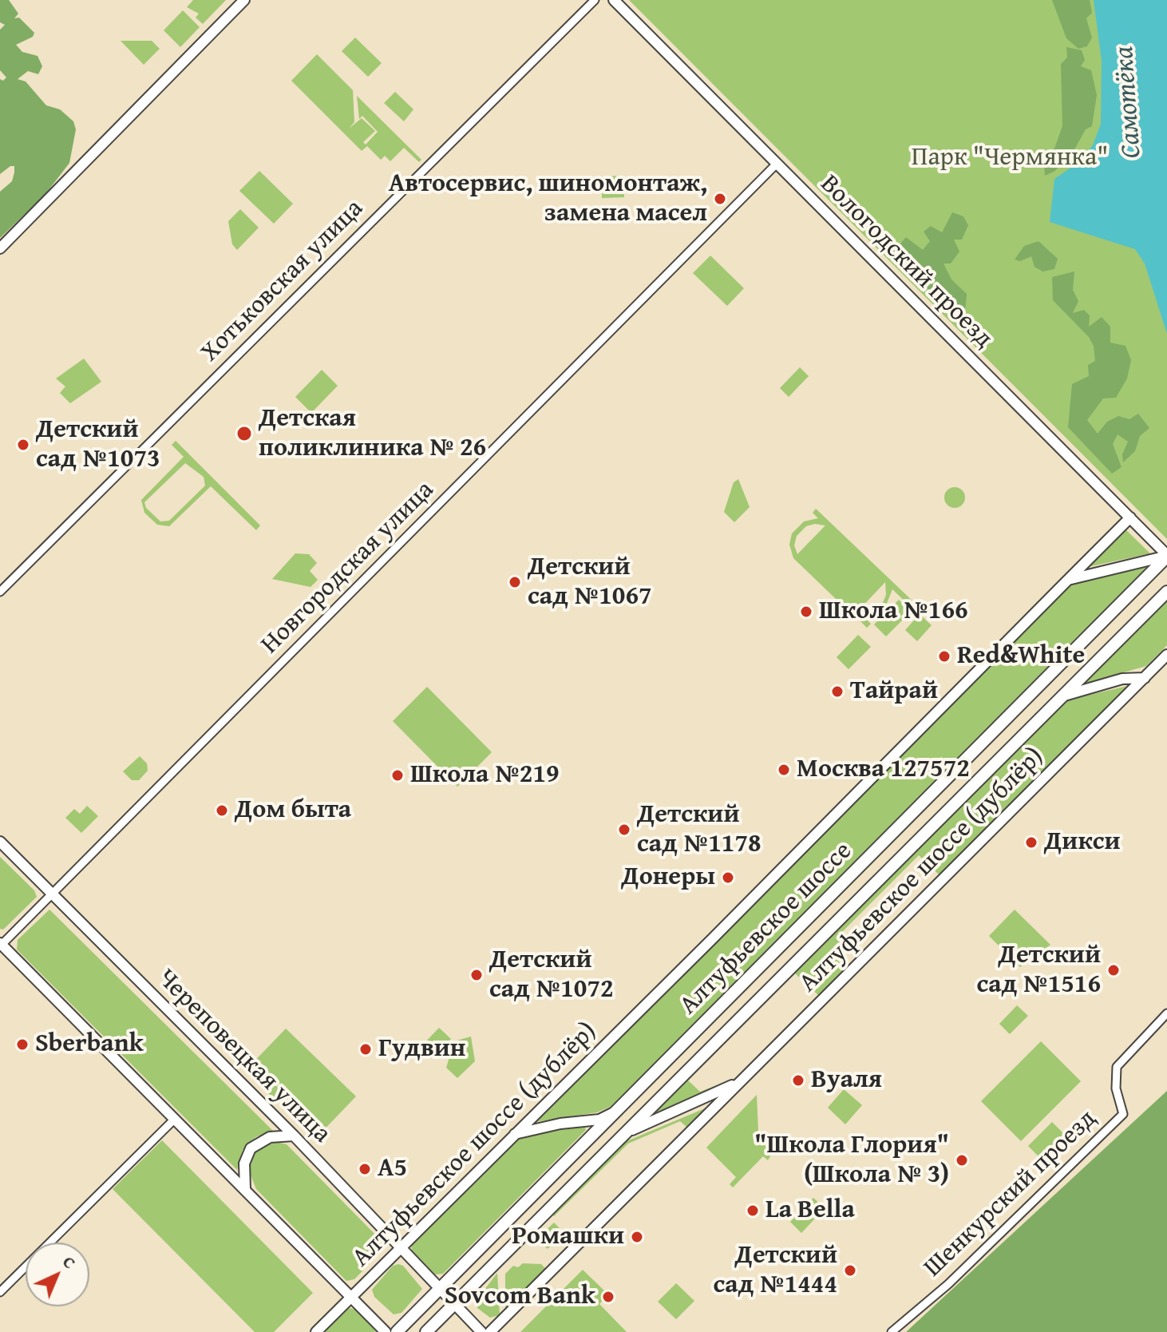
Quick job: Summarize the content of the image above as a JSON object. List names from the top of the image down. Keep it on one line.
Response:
{"streets":{"main road":["Алтуфьевское шоссе"],"street":["Вологодский проезд","Хотьковская улица","Новгородская улица","Алтуфьевское шоссе (дублёр)","Череповецкая улица","Шенкурский проезд"]},"crossings":[["Вологодский проезд","Новгородская улица"],["Вологодский проезд","Алтуфьевское шоссе (дублёр)"],["Вологодский проезд","Алтуфьевское шоссе"],["Новгородская улица","Череповецкая улица"],["Алтуфьевское шоссе (дублёр)","Череповецкая улица"],["Алтуфьевское шоссе","Череповецкая улица"]],"water":["Самотёка"],"parks":["Парк \"Чермянка\""],"places":["Автосервис, шиномонтаж, замена масел","Детская поликлиника № 26","Детский сад №1073","Детский сад №1067","Школа №166","Red&White","Тайрай","Москва 127572","Школа №219","Дом быта","Детский сад №1178","Дикси","Донеры","Детский сад №1516","Детский сад №1072","Sberbank","Гудвин","Вуаля","\"Школа Глория\" (Школа № 3)","A5","La Bella","Ромашки","Детский сад №1444","Sovcom Bank"],"north":"top right"}
